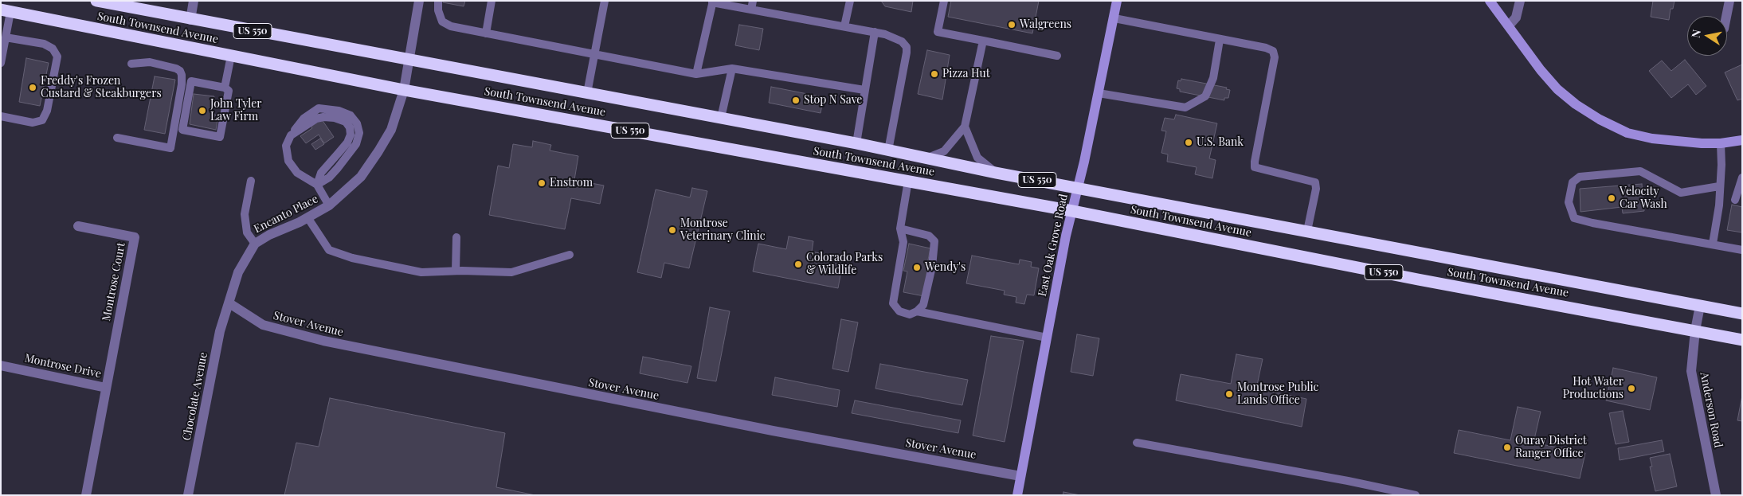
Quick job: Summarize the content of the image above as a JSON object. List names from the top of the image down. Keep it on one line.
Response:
{"streets":{"highway":["South Townsend Avenue","US 550"],"street":["Encanto Place","East Oak Grove Road","Montrose Court","Stover Avenue","Montrose Drive","Chocolate Avenue","Anderson Road"]},"crossings":[["South Townsend Avenue","Encanto Place"],["South Townsend Avenue","East Oak Grove Road"],["South Townsend Avenue","Anderson Road"],["Encanto Place","Stover Avenue"],["Encanto Place","Chocolate Avenue"],["East Oak Grove Road","Stover Avenue"],["Montrose Court","Montrose Drive"],["Stover Avenue","Chocolate Avenue"]],"places":["Walgreens","Pizza Hut","Freddy's Frozen Custard & Steakburgers","Stop N Save","John Tyler Law Firm","U.S. Bank","Enstrom","Velocity Car Wash","Montrose Veterinary Clinic","Colorado Parks & Wildlife","Wendy's","Hot Water Productions","Montrose Public Lands Office","Ouray District Ranger Office"],"north":"left"}
